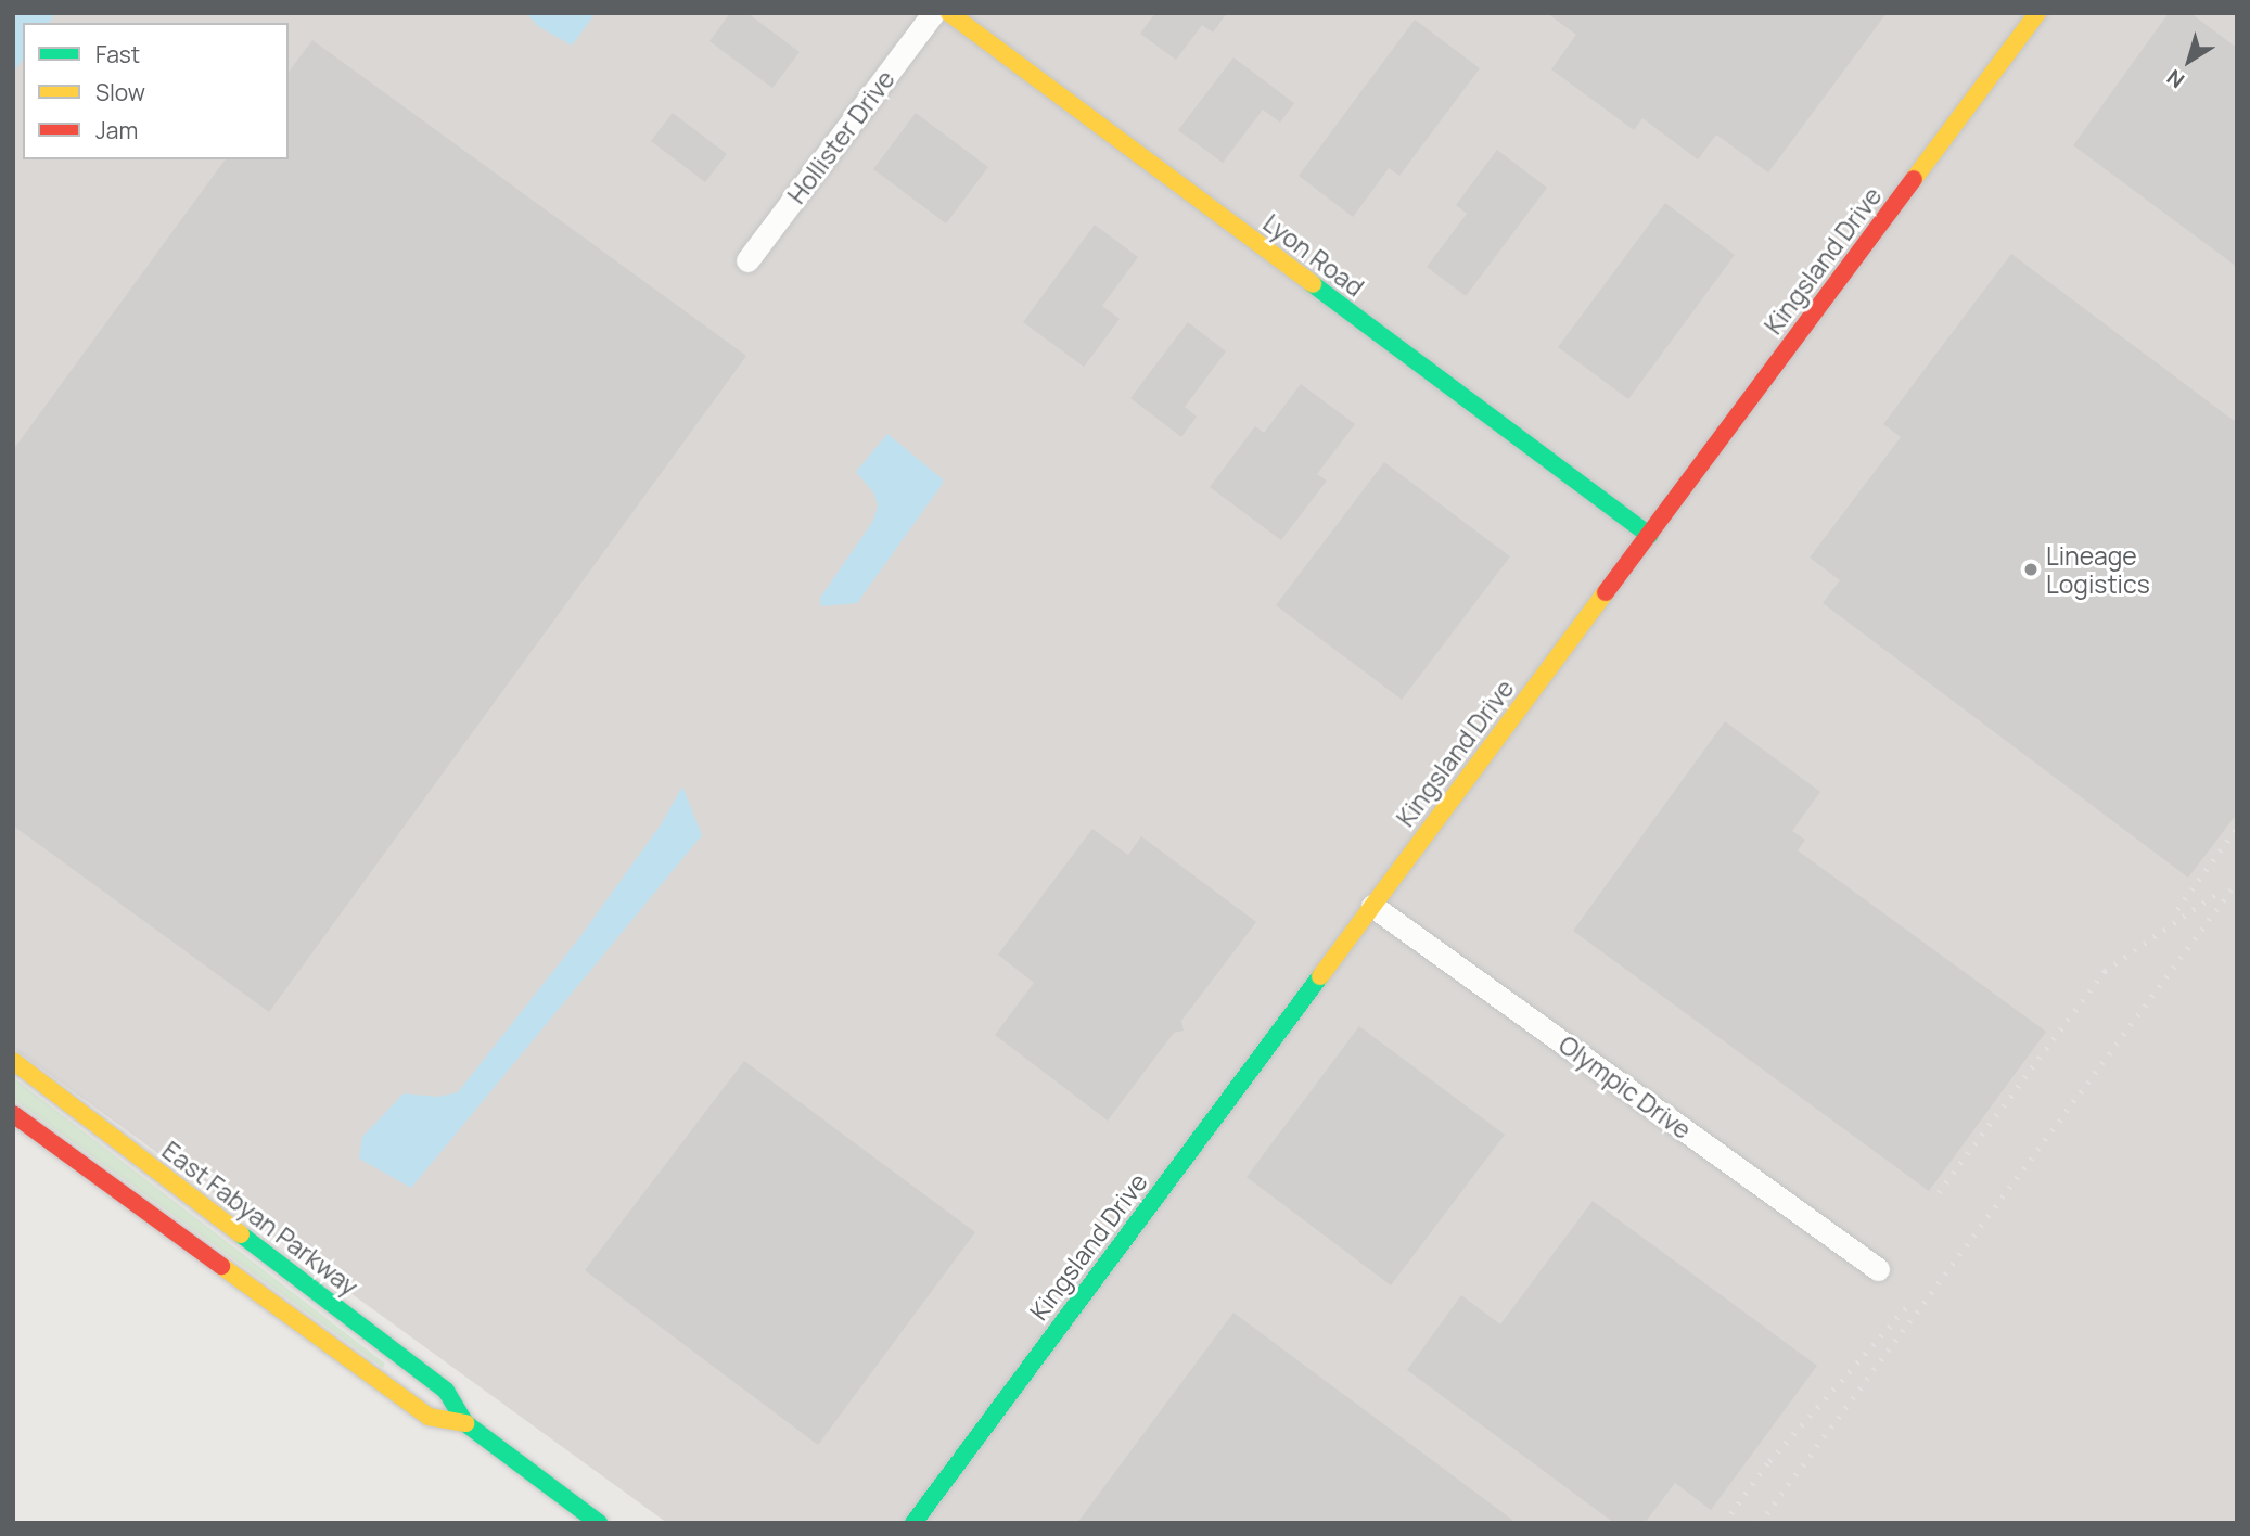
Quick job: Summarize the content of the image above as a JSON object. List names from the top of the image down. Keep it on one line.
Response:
{"streets":{"street":["Hollister Drive","Lyon Road","Kingsland Drive","Olympic Drive","East Fabyan Parkway"]},"crossings":[["Lyon Road","Kingsland Drive"],["Kingsland Drive","Olympic Drive"]],"places":["Lineage Logistics"],"legend":["Fast","Slow","Jam"],"north":"bottom left"}
